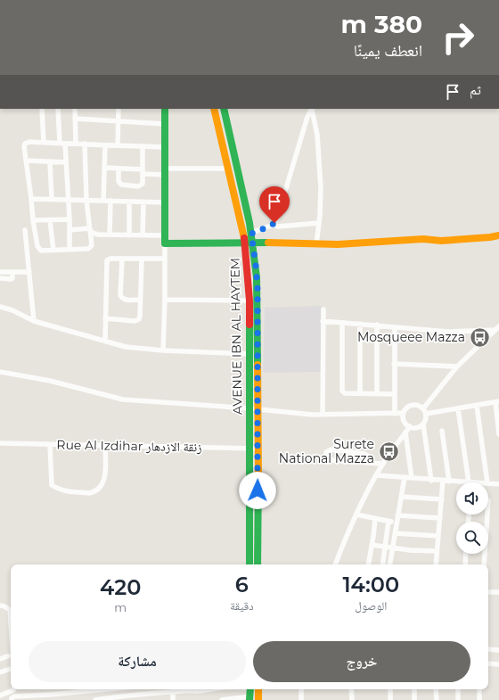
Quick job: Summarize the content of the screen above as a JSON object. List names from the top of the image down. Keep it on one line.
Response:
{"streets":{"street":["AVENUE IBN AL HAYTEM","Rue Al Izdihar زنقة الازدهار"]},"crossings":[["AVENUE IBN AL HAYTEM","Rue Al Izdihar زنقة الازدهار"]],"places":{"bus stop":["Mosqueee Mazza","Surete National Mazza"]},"page":{"turn":["380 m","انعطف يمينًا"],"then":"ثم","eta":["14:00","الوصول","6","دقيقة","420","m"],"buttons":["خروج","مشاركة"]}}
